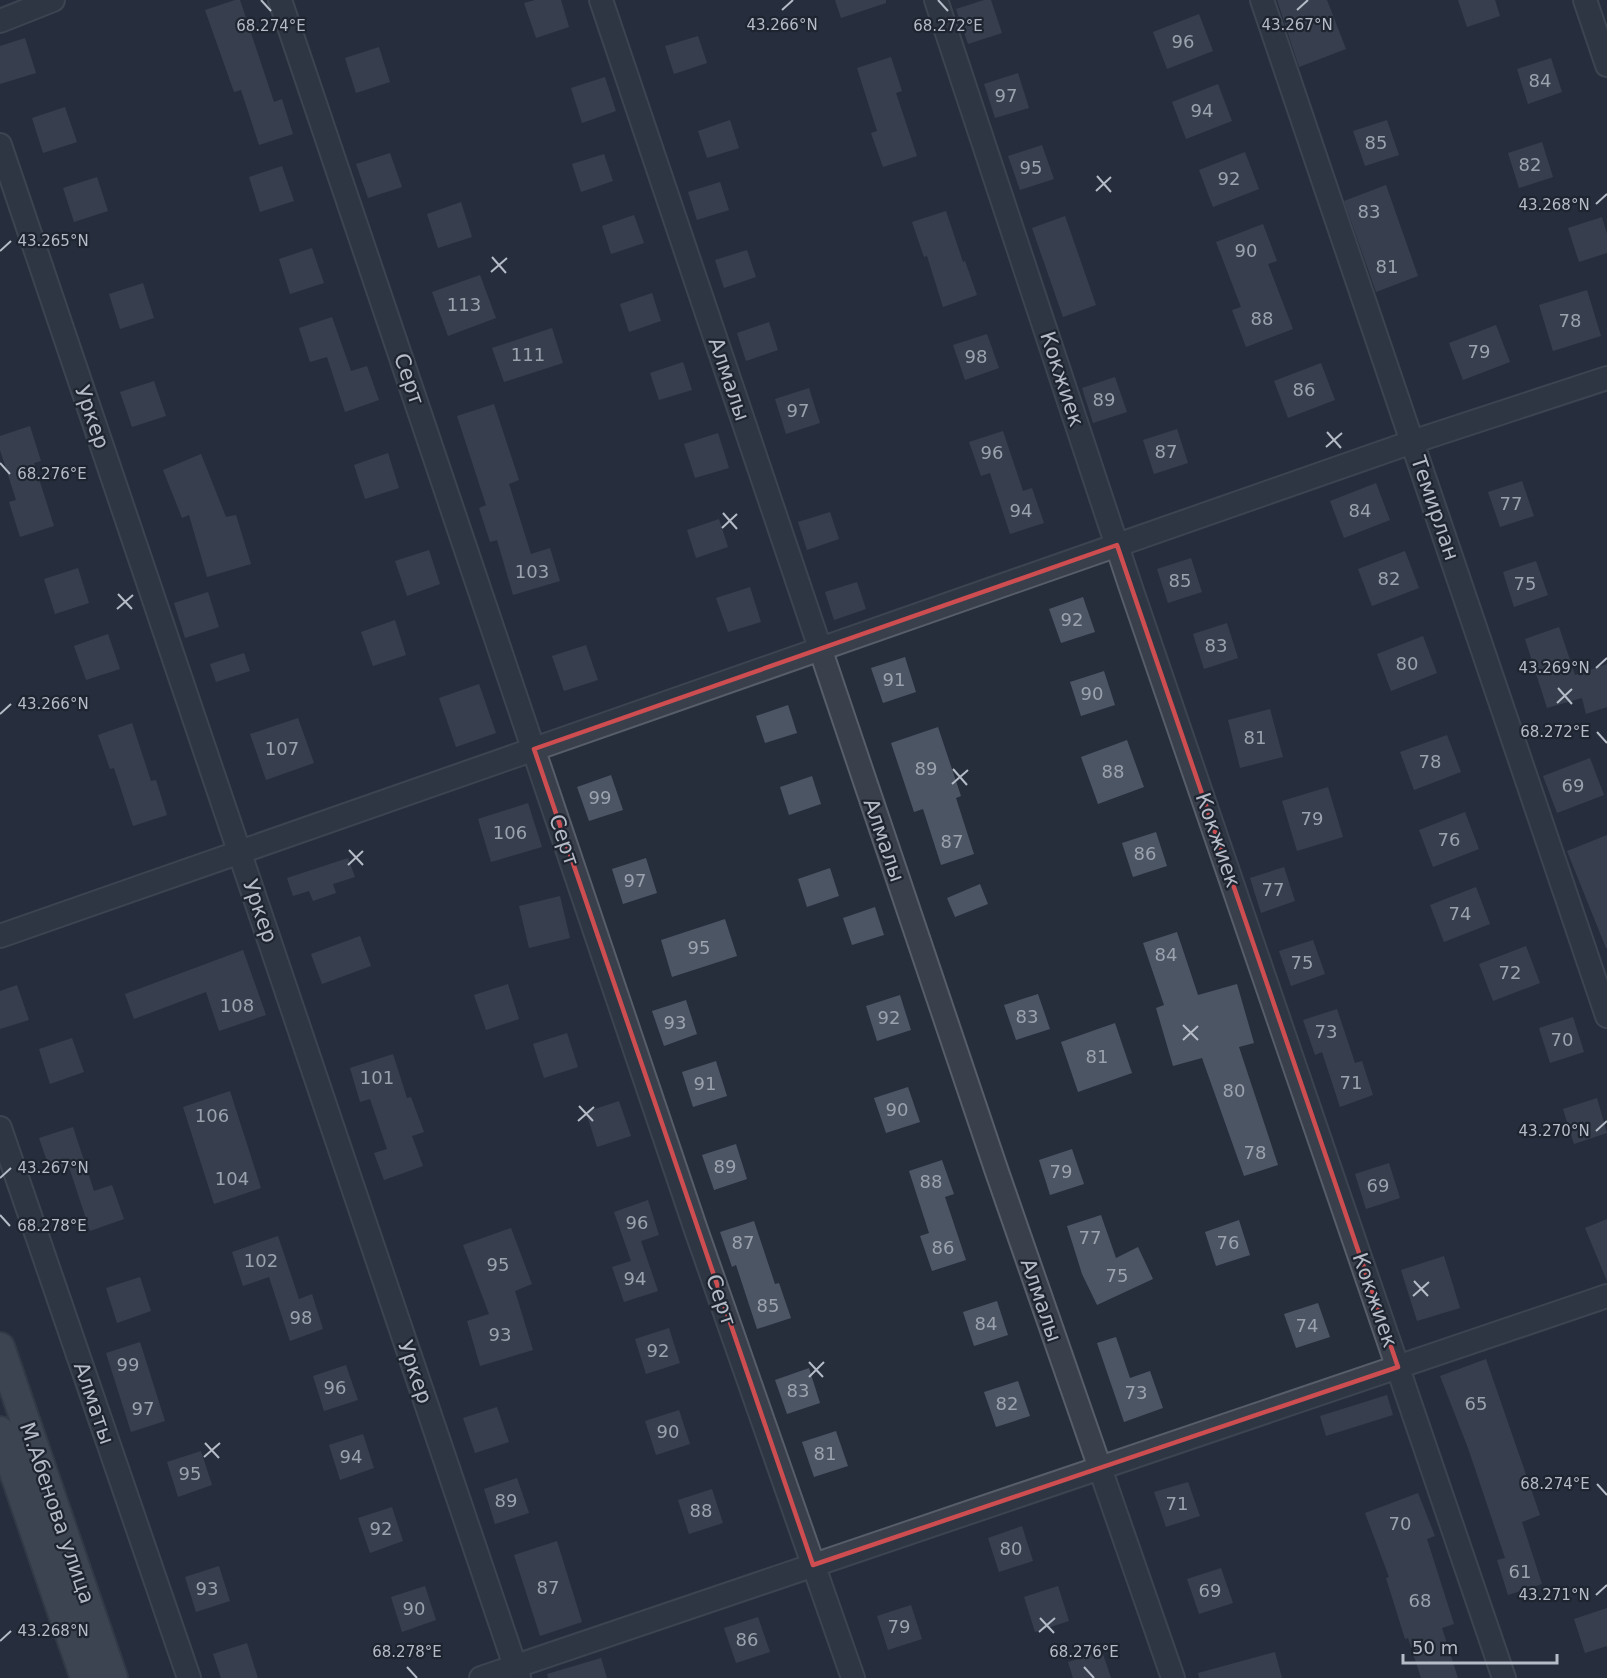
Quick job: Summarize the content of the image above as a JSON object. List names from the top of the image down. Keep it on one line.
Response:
{"streets":{"main road":["М.Абенова улица"],"street":["Серт","Алмалы","Кокжиек","Уркер","Темирлан","Алматы"]},"house_numbers":["96","84","97","94","85","82","95","92","83","90","81","113","88","78","79","111","98","86","89","97","87","96","77","94","84","103","82","85","75","92","83","80","91","90","81","107","78","89","88","69","99","79","106","76","87","86","97","77","74","95","84","75","72","108","83","92","93","73","70","81","101","71","91","80","90","106","78","89","79","104","88","69","96","77","87","76","86","102","95","75","94","85","98","84","74","93","92","99","96","83","73","82","65","97","90","81","94","95","89","71","88","70","92","80","61","87","93","69","68","90","79","86"],"scale_bar":"50 m","coordinates":["43.266°N","43.267°N","68.274°E","68.272°E","43.268°N","43.265°N","68.276°E","43.269°N","43.270°N","68.278°E","43.271°N"]}
